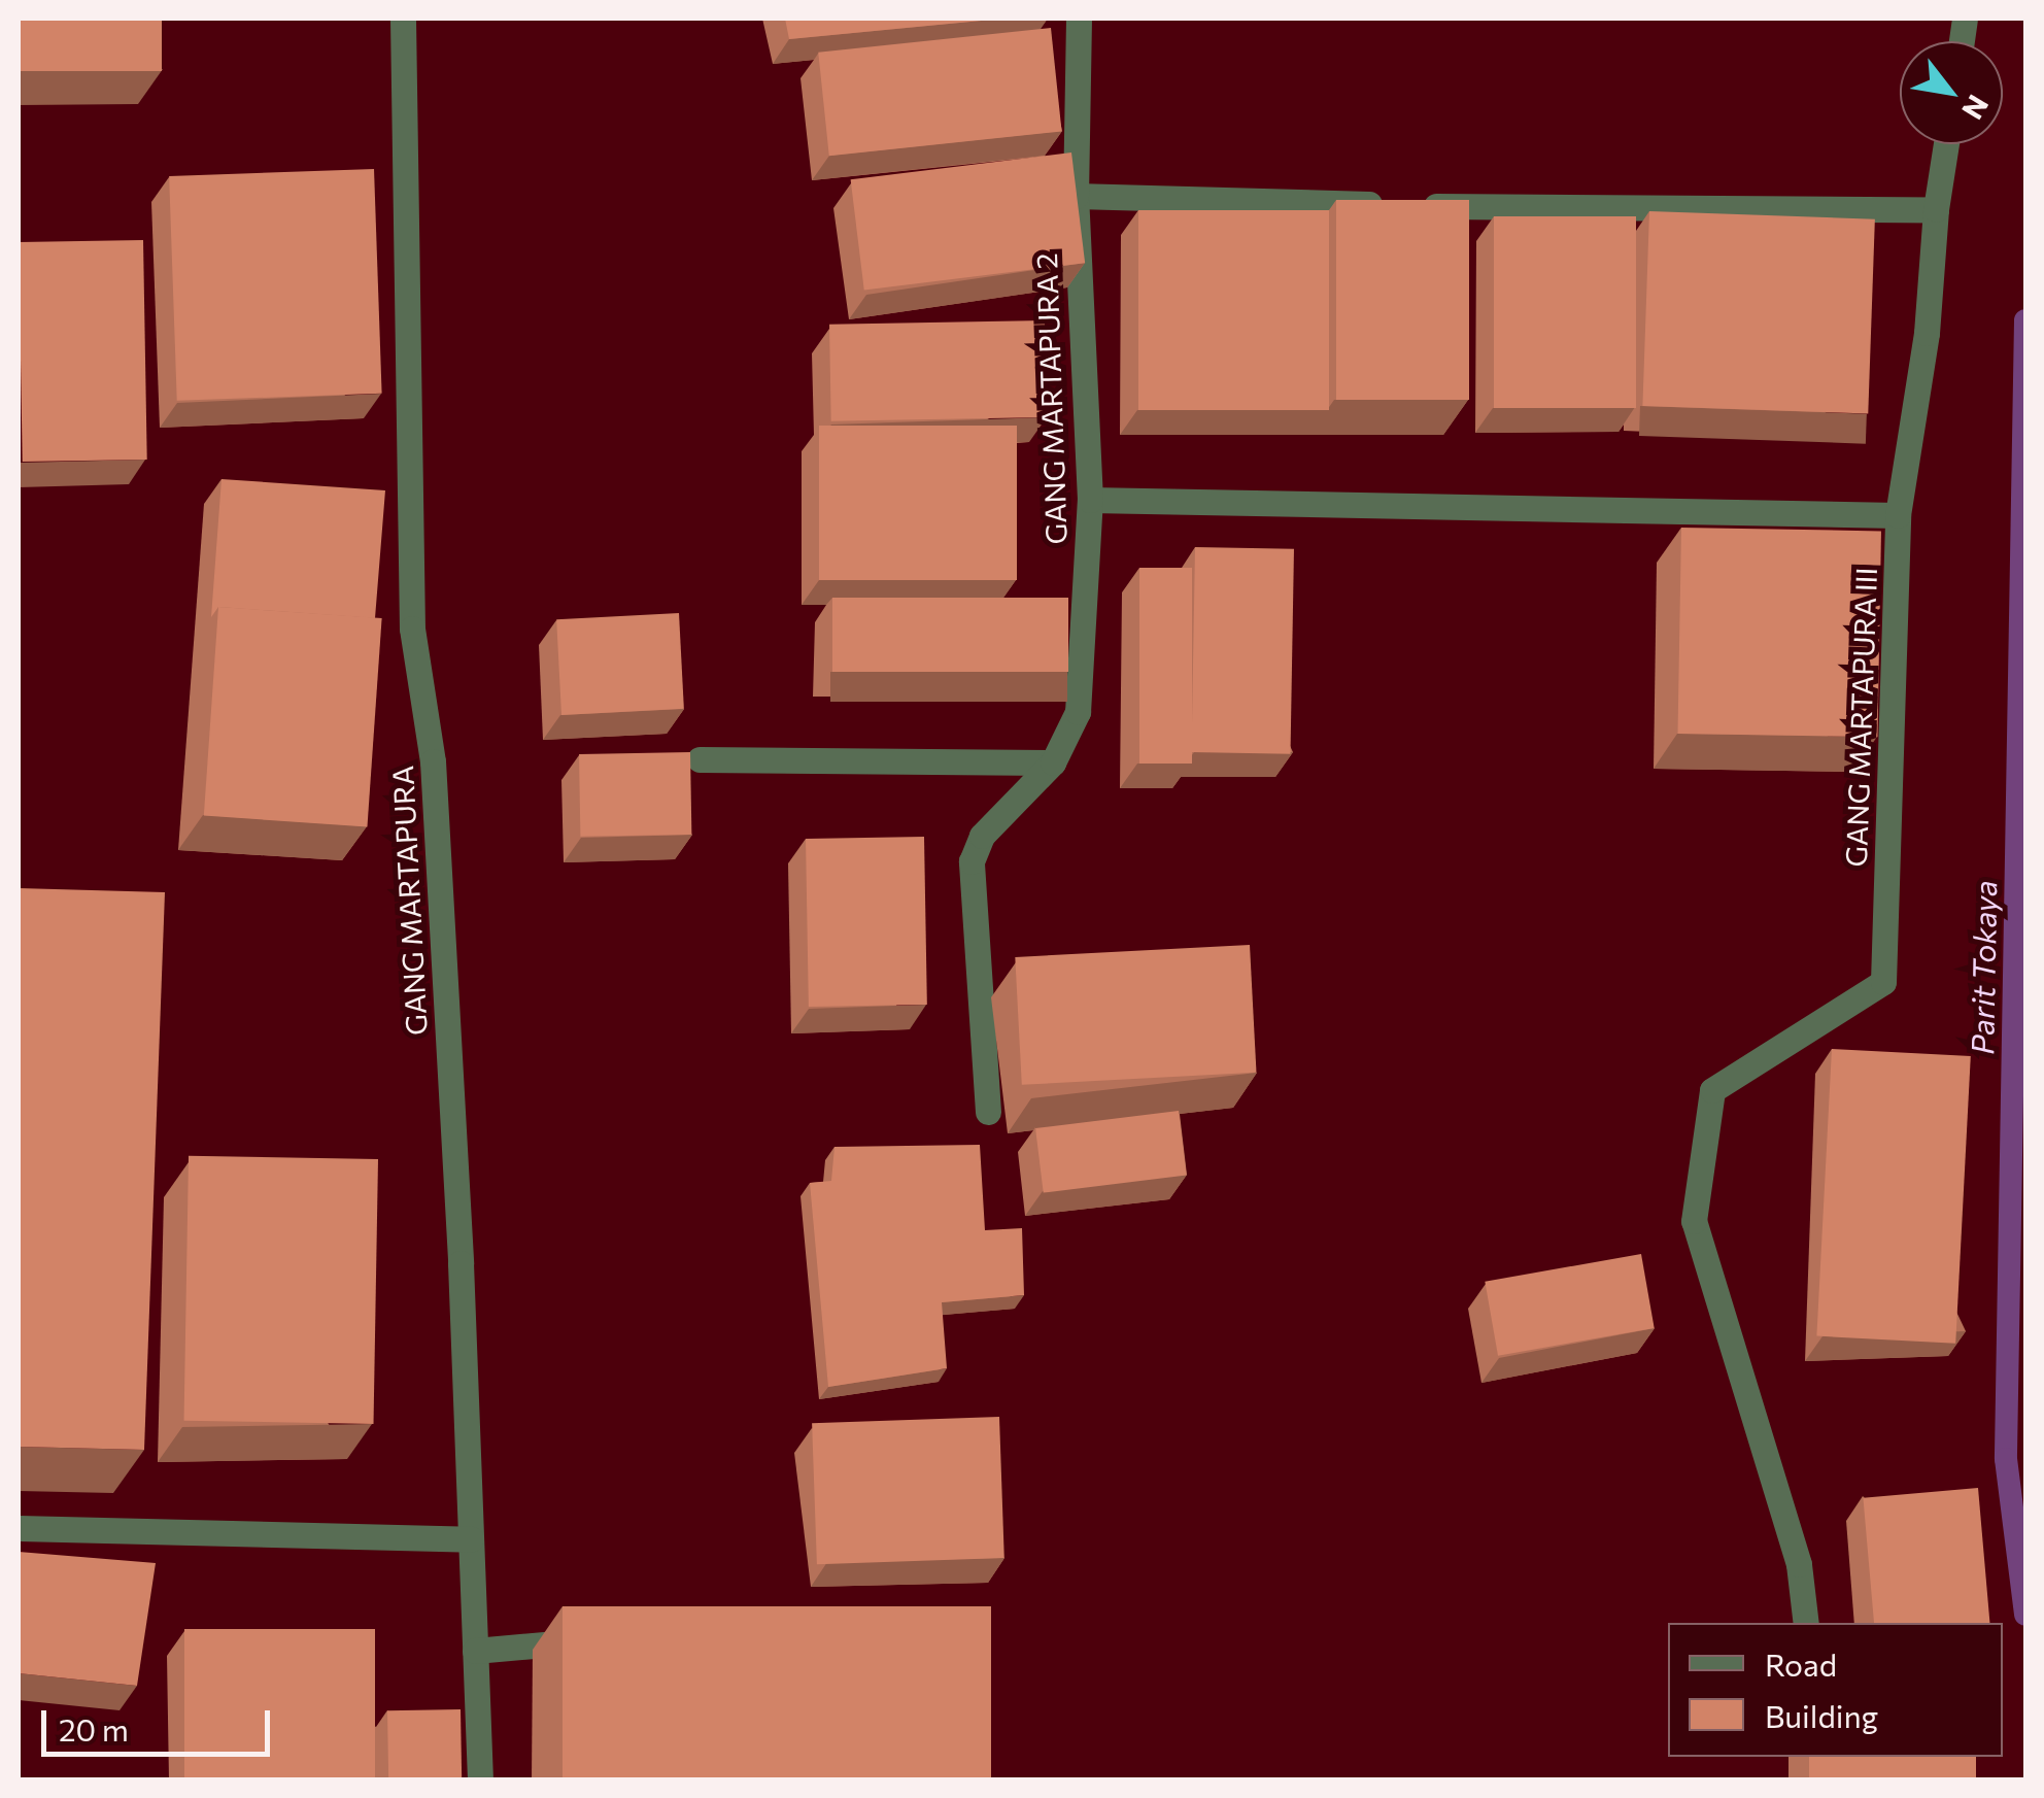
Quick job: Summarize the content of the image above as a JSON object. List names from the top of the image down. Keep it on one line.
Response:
{"streets":{"street":["GANG MARTAPURA 2","GANG MARTAPURA III","GANG MARTAPURA"]},"water":["Parit Tokaya"],"legend":["Road","Building"],"scale_bar":"20 m","north":"bottom right"}
